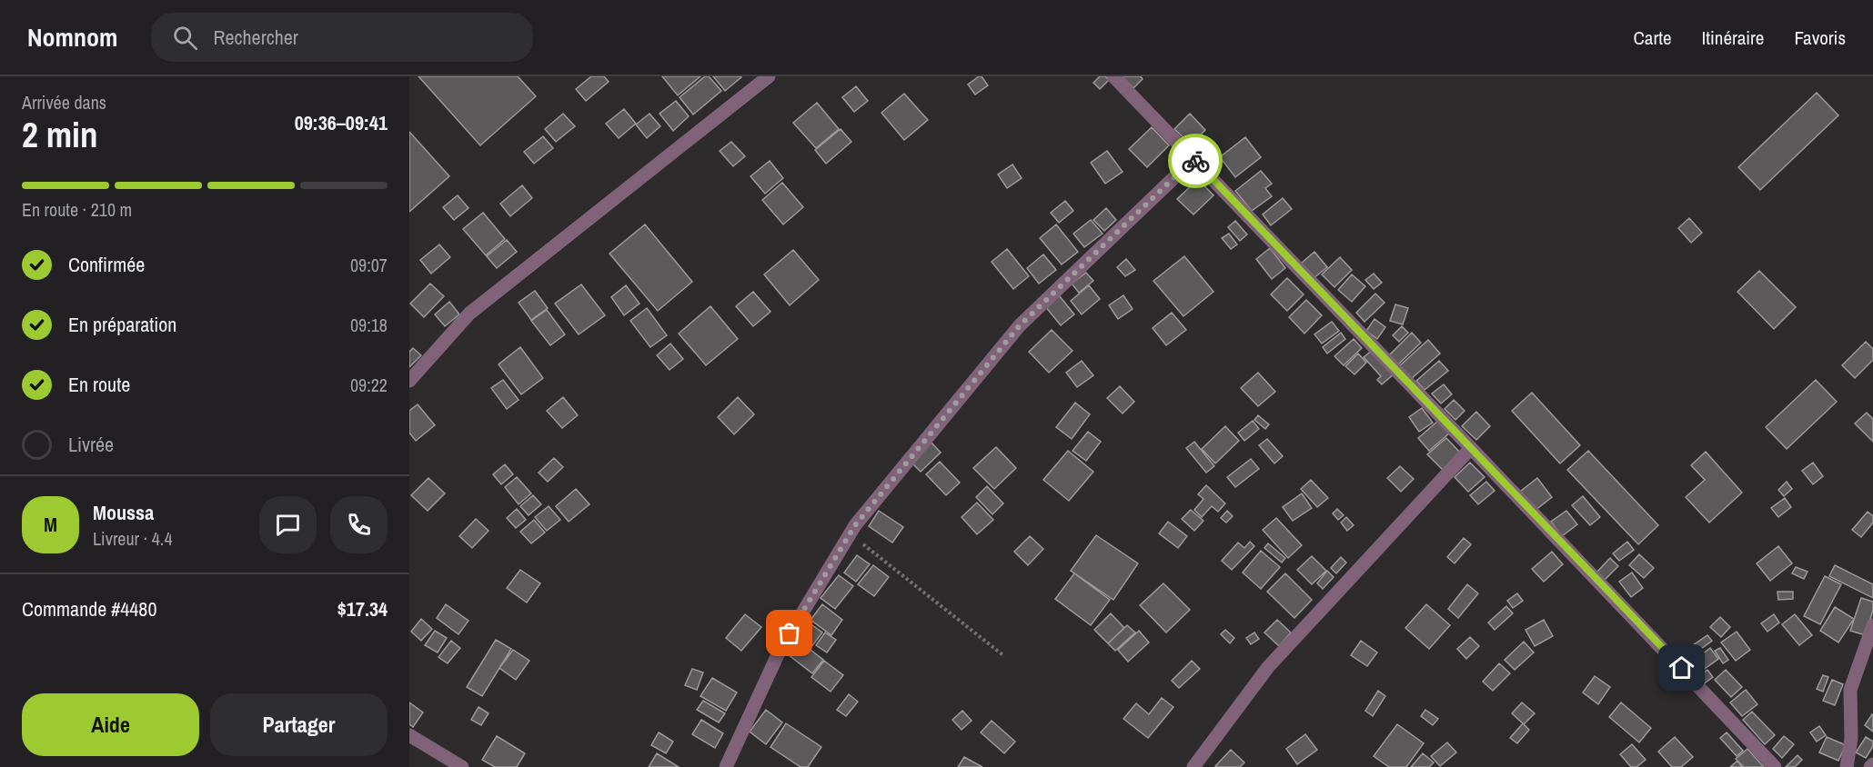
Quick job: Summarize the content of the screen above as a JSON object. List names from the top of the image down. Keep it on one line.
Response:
{"page":{"header":"Nomnom","search":"Rechercher","nav":["Carte","Itinéraire","Favoris"],"heading":["2 min","Arrivée dans","09:36–09:41"],"panel":["Moussa","Livreur · 4.4","Commande #4480","$17.34"],"bar":"En route · 210 m","list":[["Confirmée","09:07"],["En préparation","09:18"],["En route","09:22"],"Livrée"],"round":"M","buttons":["Aide","Partager"]}}
